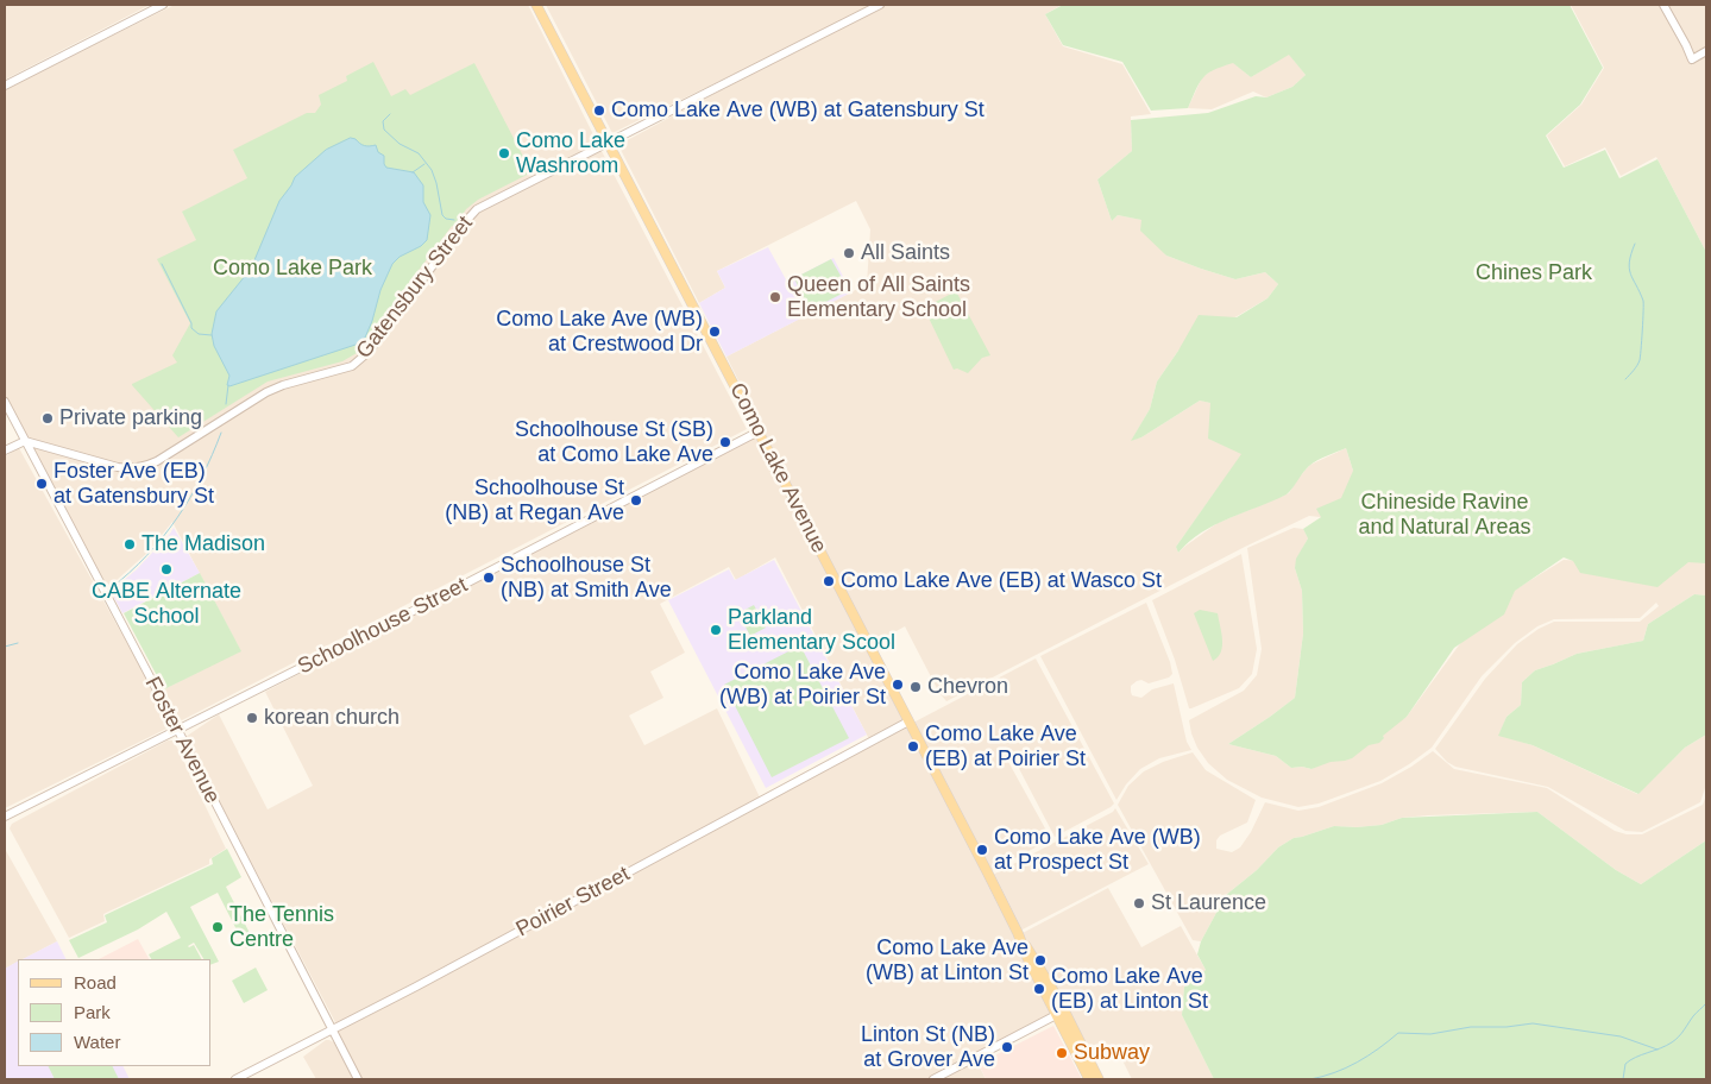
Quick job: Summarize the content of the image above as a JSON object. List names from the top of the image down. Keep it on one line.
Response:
{"streets":{"main road":["Como Lake Avenue"],"street":["Gatensbury Street","Schoolhouse Street","Foster Avenue","Poirier Street"]},"crossings":[["Gatensbury Street","Como Lake Avenue"],["Gatensbury Street","Foster Avenue"],["Como Lake Avenue","Schoolhouse Street"],["Como Lake Avenue","Poirier Street"],["Schoolhouse Street","Foster Avenue"],["Foster Avenue","Poirier Street"]],"parks":["Como Lake Park","Chines Park","Chineside Ravine and Natural Areas"],"places":["Como Lake Ave (WB) at Gatensbury St","Como Lake Washroom","All Saints","Queen of All Saints Elementary School","Como Lake Ave (WB) at Crestwood Dr","Private parking","Schoolhouse St (SB) at Como Lake Ave","Foster Ave (EB) at Gatensbury St","Schoolhouse St (NB) at Regan Ave","The Madison","CABE Alternate School","Schoolhouse St (NB) at Smith Ave","Como Lake Ave (EB) at Wasco St","Parkland Elementary Scool","Como Lake Ave (WB) at Poirier St","Chevron","korean church","Como Lake Ave (EB) at Poirier St","Como Lake Ave (WB) at Prospect St","St Laurence","The Tennis Centre","Como Lake Ave (WB) at Linton St","Como Lake Ave (EB) at Linton St","Linton St (NB) at Grover Ave","Subway"],"legend":["Road","Park","Water"]}
